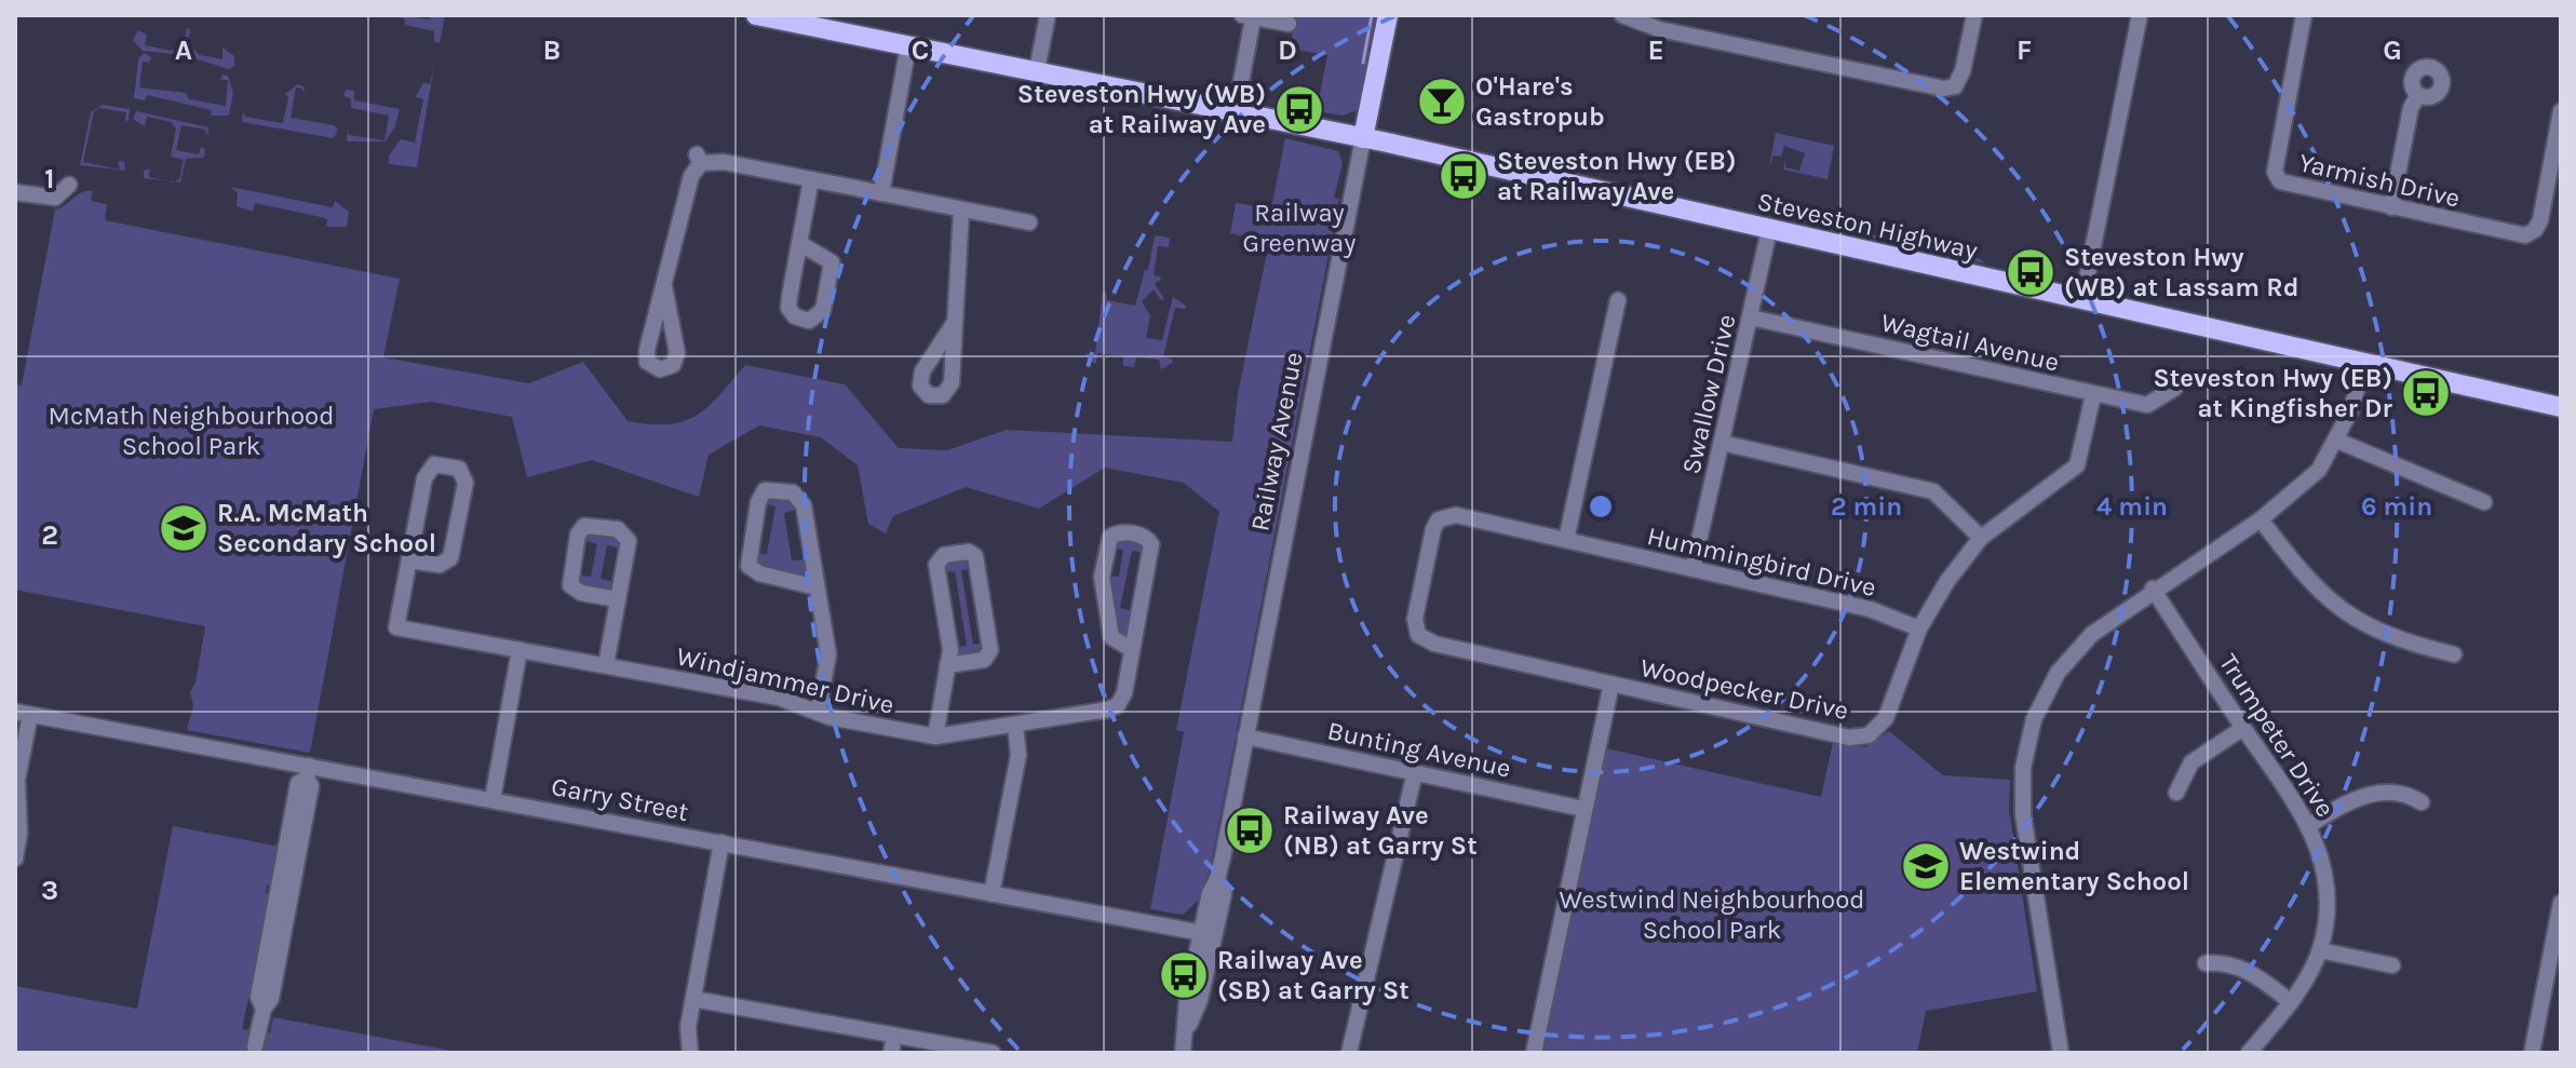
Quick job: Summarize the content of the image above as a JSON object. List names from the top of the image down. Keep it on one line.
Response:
{"streets":{"main road":["Steveston Highway","Railway Avenue"],"street":["Yarmish Drive","Wagtail Avenue","Swallow Drive","Hummingbird Drive","Windjammer Drive","Woodpecker Drive","Trumpeter Drive","Bunting Avenue","Garry Street"]},"crossings":[["Steveston Highway","Swallow Drive"],["Steveston Highway","Railway Avenue"],["Wagtail Avenue","Swallow Drive"],["Wagtail Avenue","Woodpecker Drive"],["Swallow Drive","Hummingbird Drive"],["Railway Avenue","Bunting Avenue"],["Railway Avenue","Garry Street"],["Hummingbird Drive","Woodpecker Drive"]],"parks":["Railway Greenway","McMath Neighbourhood School Park","Westwind Neighbourhood School Park"],"places":{"bar":["O'Hare's Gastropub"],"bus stop":["Steveston Hwy (WB) at Railway Ave","Steveston Hwy (EB) at Railway Ave","Steveston Hwy (WB) at Lassam Rd","Steveston Hwy (EB) at Kingfisher Dr","Railway Ave (NB) at Garry St","Railway Ave (SB) at Garry St"],"school or university":["R.A. McMath Secondary School","Westwind Elementary School"]},"grid":{"columns":["A","B","C","D","E","F","G"],"rows":["1","2","3"]},"rings":["2 min","4 min","6 min"]}
